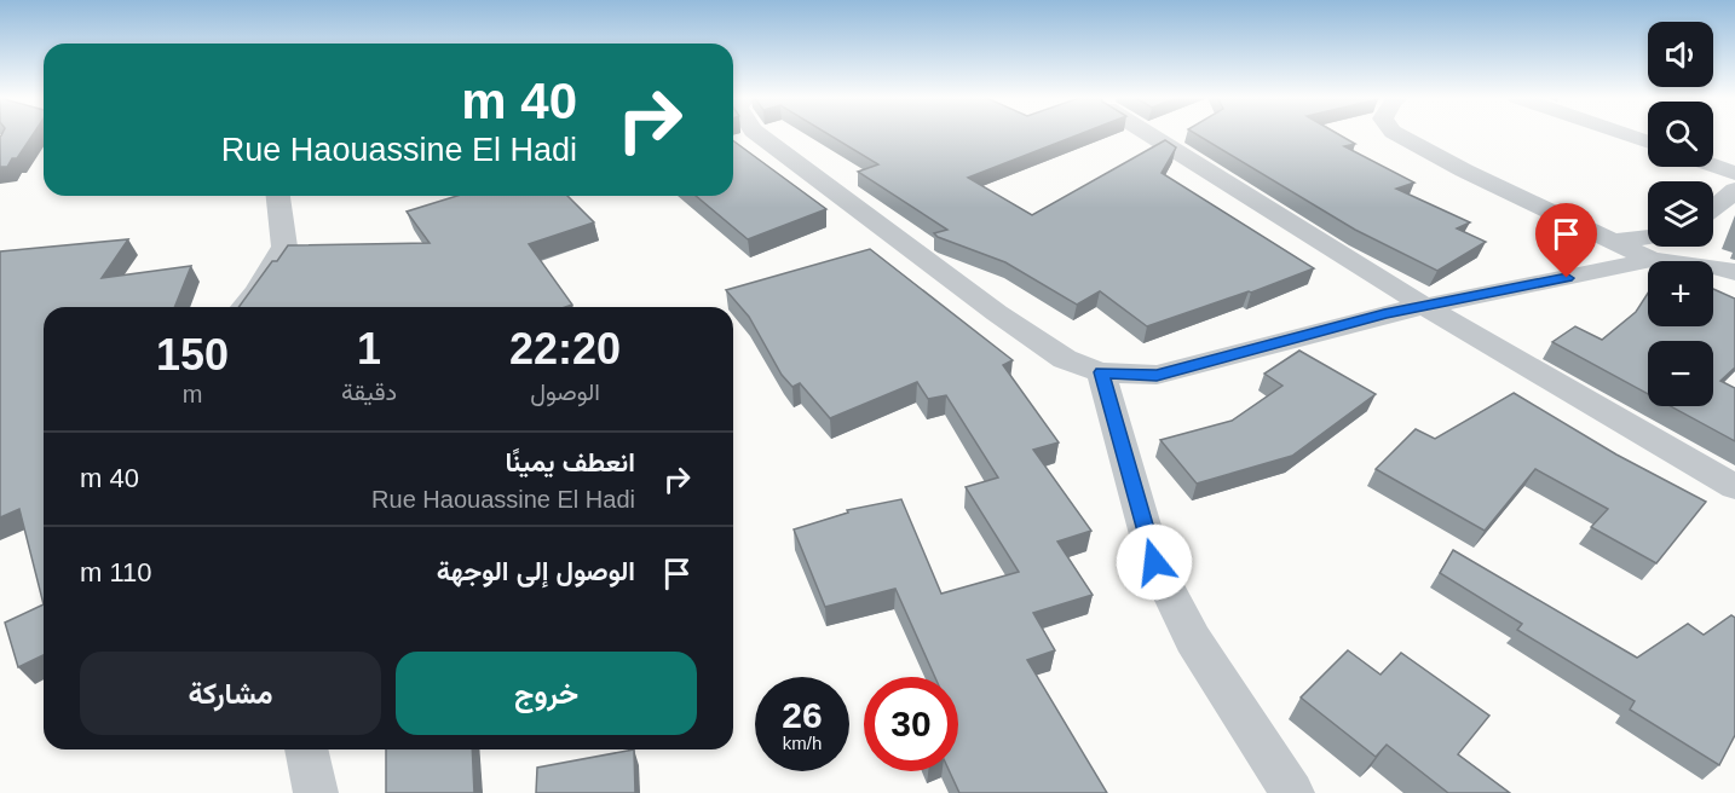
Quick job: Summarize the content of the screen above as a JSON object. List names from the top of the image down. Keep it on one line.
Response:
{"page":{"map_buttons":["+","−"],"turn":["40 m","Rue Haouassine El Hadi"],"eta":["22:20","الوصول","1","دقيقة","150","m"],"list":[{"name":"انعطف يمينًا","note":"Rue Haouassine El Hadi","value":"40 m"},{"name":"الوصول إلى الوجهة","value":"110 m"}],"buttons":["خروج","مشاركة"],"speed":"26 km/h","limit":"30"}}
